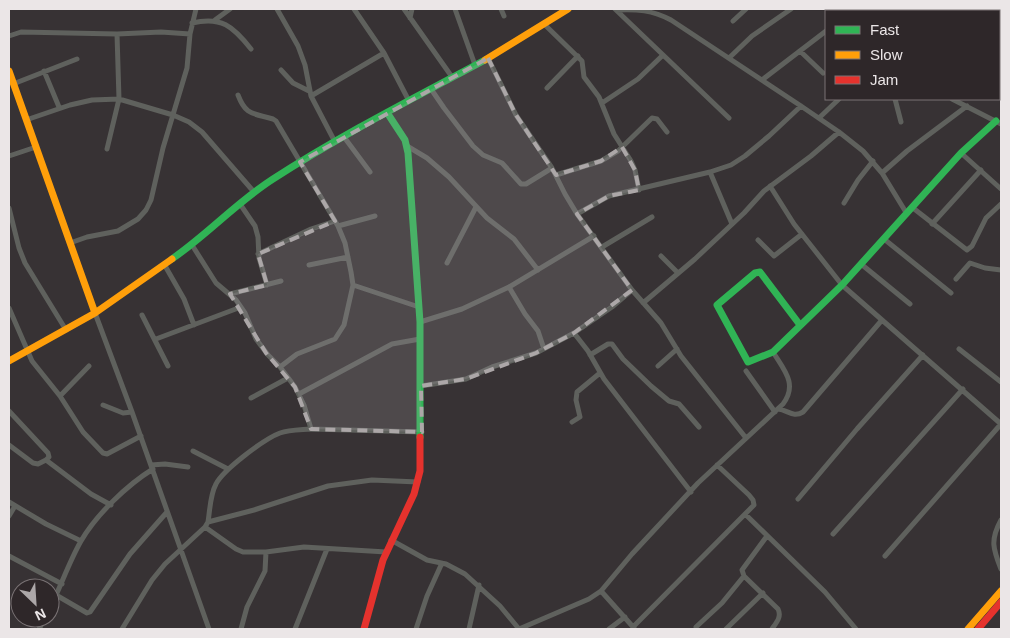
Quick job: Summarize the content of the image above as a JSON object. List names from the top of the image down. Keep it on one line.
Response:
{"legend":["Fast","Slow","Jam"],"north":"bottom right"}
